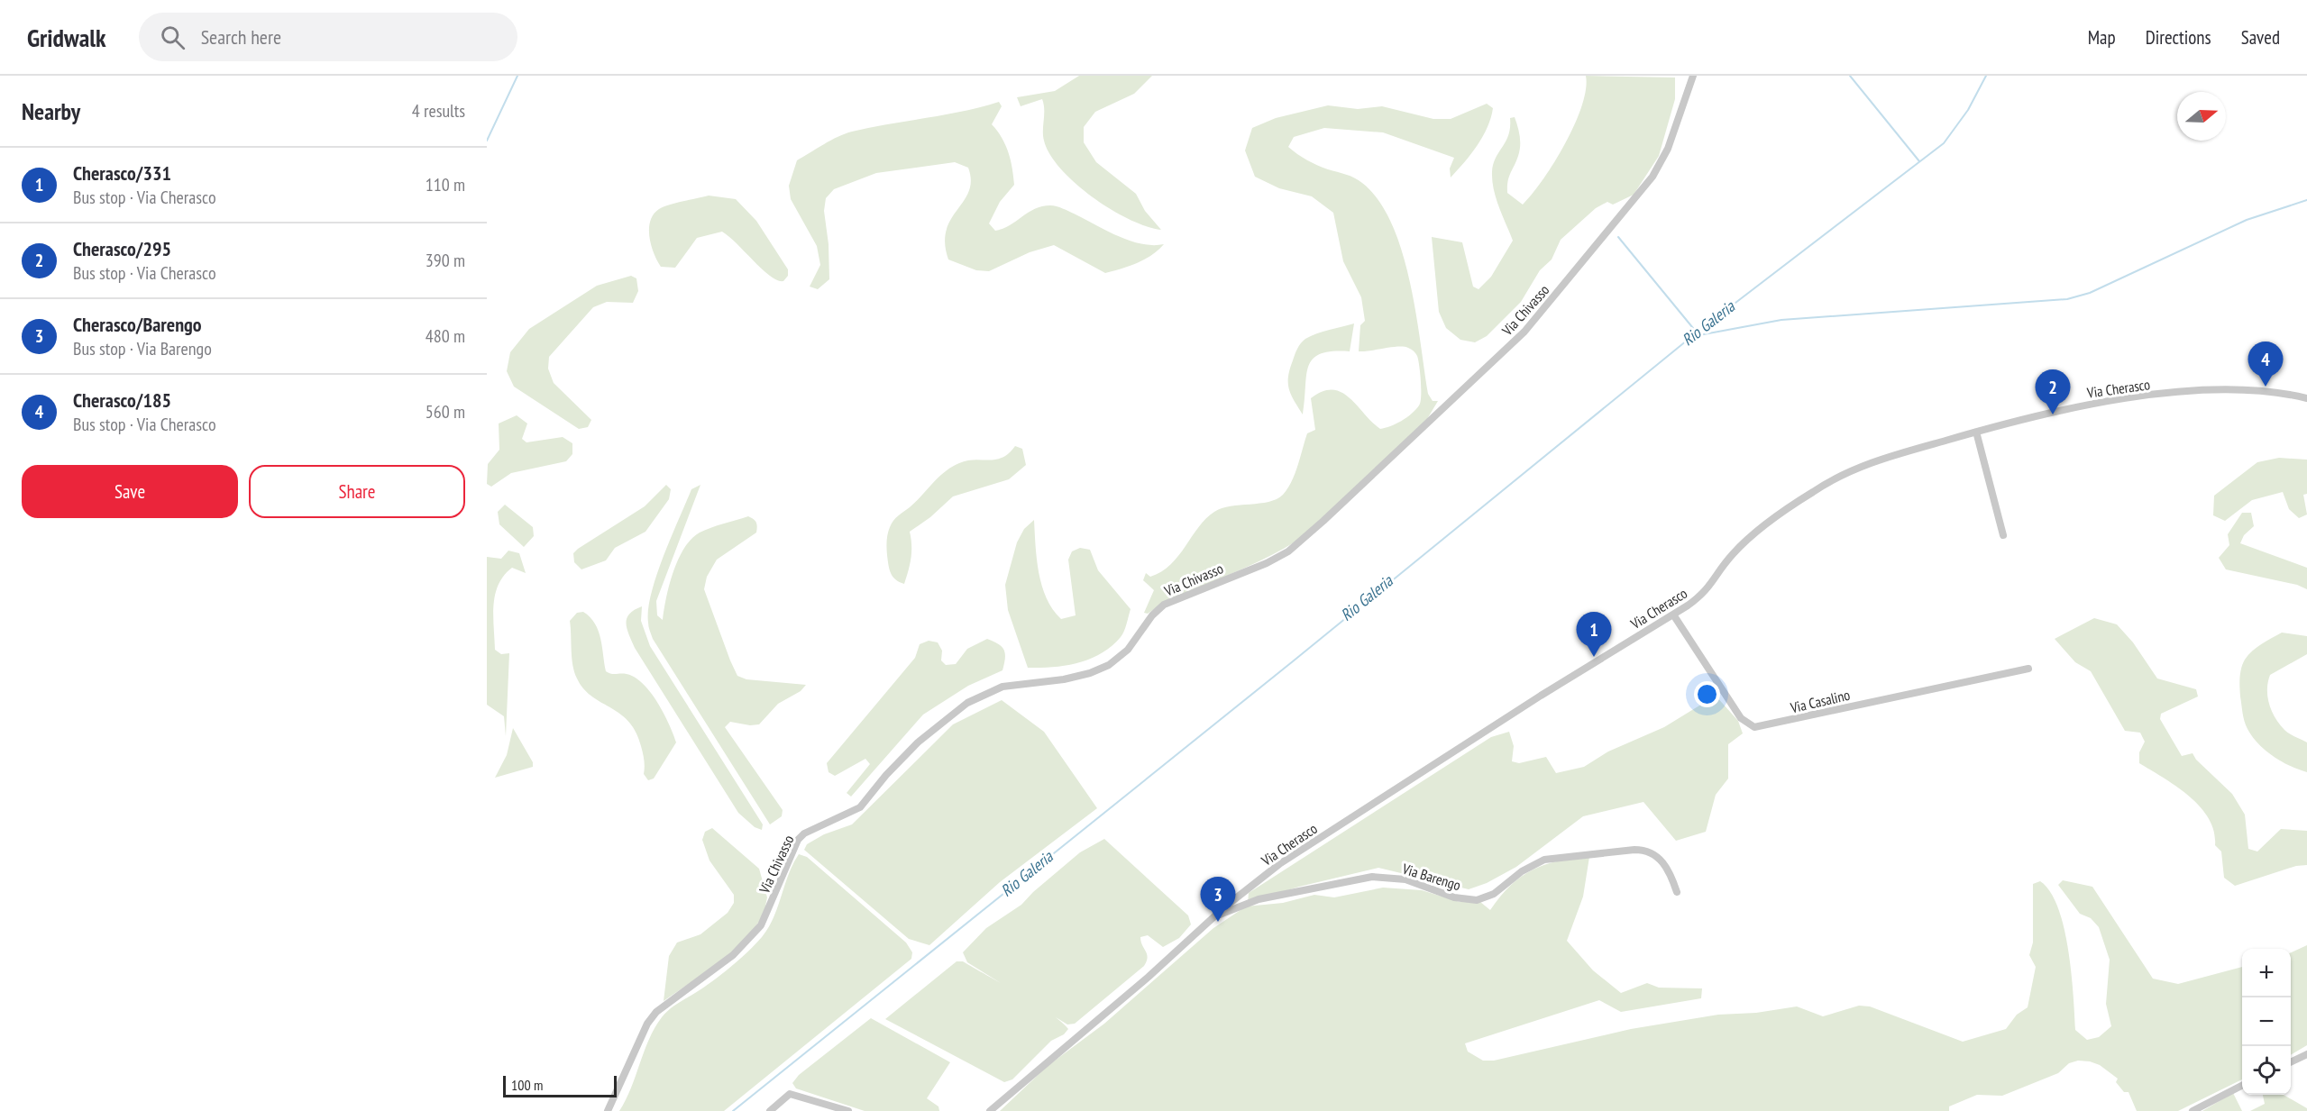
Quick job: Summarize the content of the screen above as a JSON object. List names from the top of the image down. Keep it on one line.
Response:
{"streets":{"street":["Via Chivasso","Via Cherasco","Via Casalino","Via Barengo"]},"crossings":[["Via Cherasco","Via Casalino"],["Via Cherasco","Via Barengo"]],"water":["Rio Galeria"],"scale_bar":"100 m","north":"right","page":{"header":"Gridwalk","search":"Search here","nav":["Map","Directions","Saved"],"heading":["Nearby","4 results"],"list":[{"mark":"1","name":"Cherasco/331","note":"Bus stop · Via Cherasco","value":"110 m"},{"mark":"2","name":"Cherasco/295","note":"Bus stop · Via Cherasco","value":"390 m"},{"mark":"3","name":"Cherasco/Barengo","note":"Bus stop · Via Barengo","value":"480 m"},{"mark":"4","name":"Cherasco/185","note":"Bus stop · Via Cherasco","value":"560 m"}],"pins":["4","2","1","3"],"buttons":["Save","Share"],"map_buttons":["+","−"],"scale":"100 m"}}
